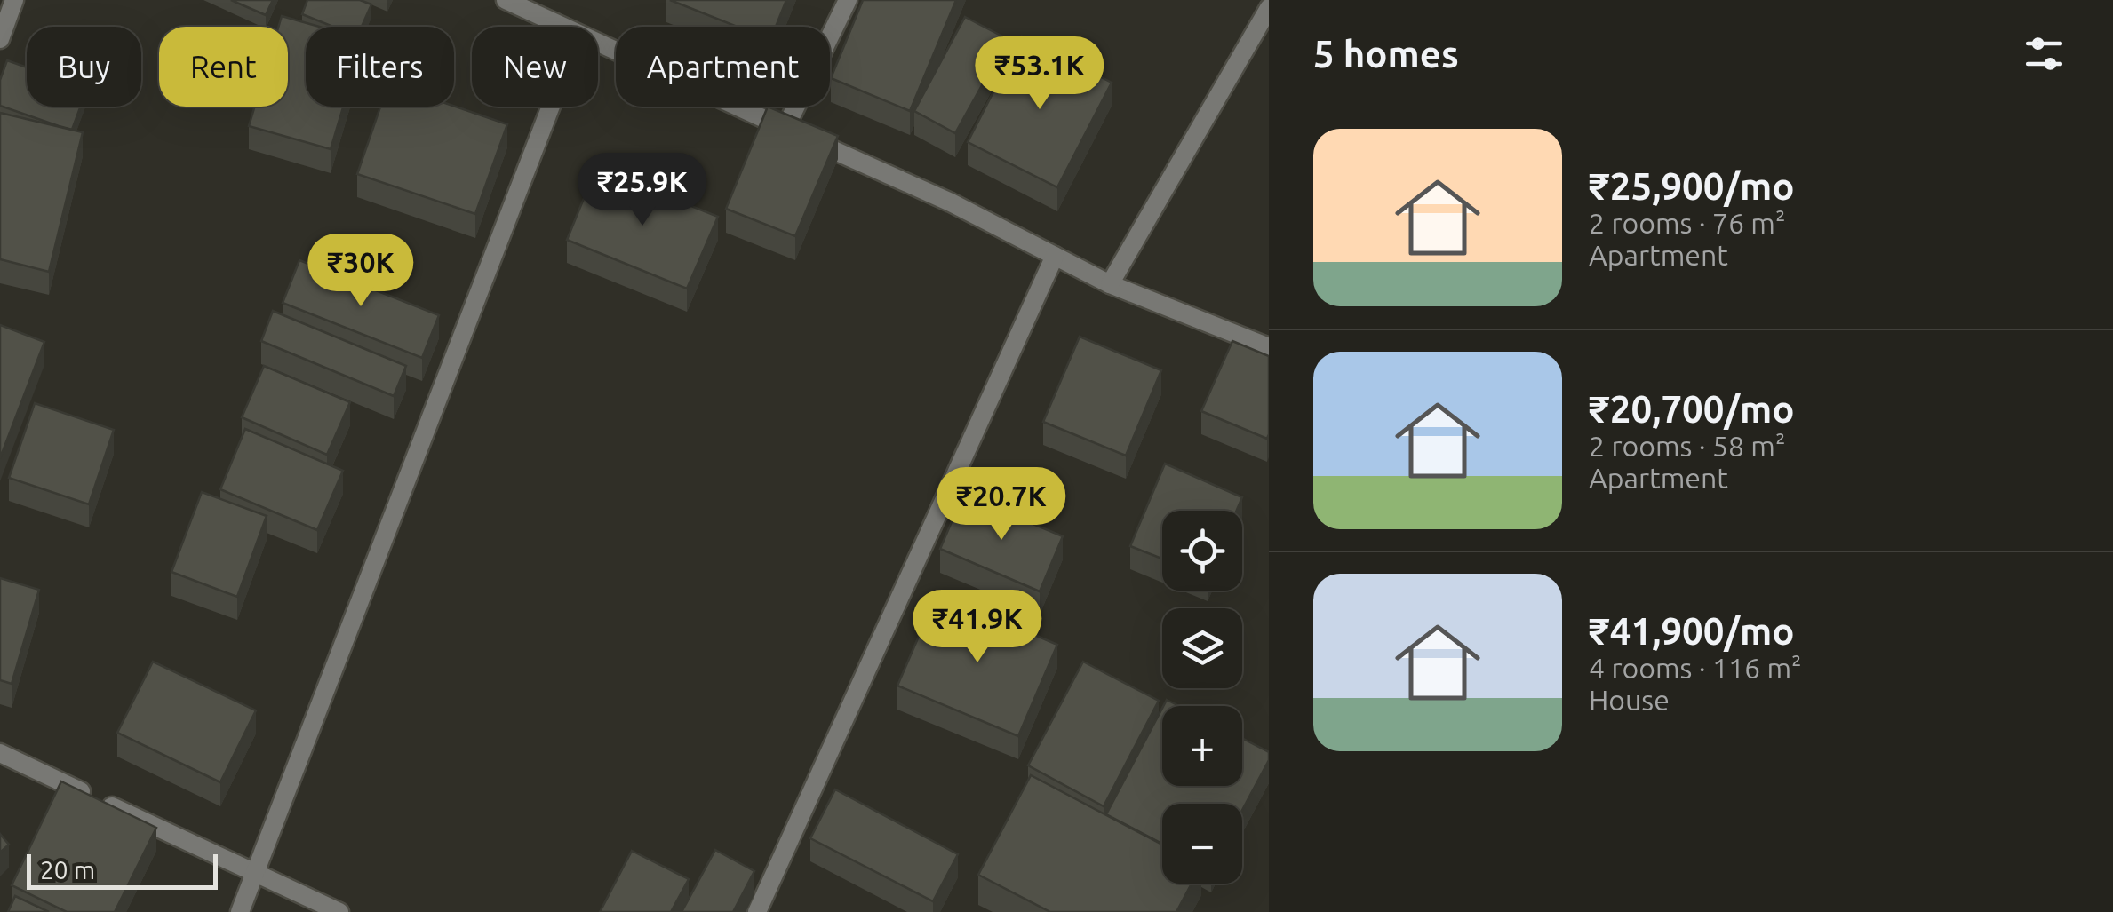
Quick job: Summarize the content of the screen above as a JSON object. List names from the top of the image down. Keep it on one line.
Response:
{"scale_bar":"20 m","page":{"heading":"5 homes","chip":["Buy","Rent","Filters","New","Apartment"],"price":["₹53.1K","₹25.9K","₹30K","₹20.7K","₹41.9K"],"list":[{"name":"₹25,900/mo","note":"2 rooms · 76 m² · Apartment"},{"name":"₹20,700/mo","note":"2 rooms · 58 m² · Apartment"},{"name":"₹41,900/mo","note":"4 rooms · 116 m² · House"}],"map_buttons":["+","−"],"scale":"20 m"}}
